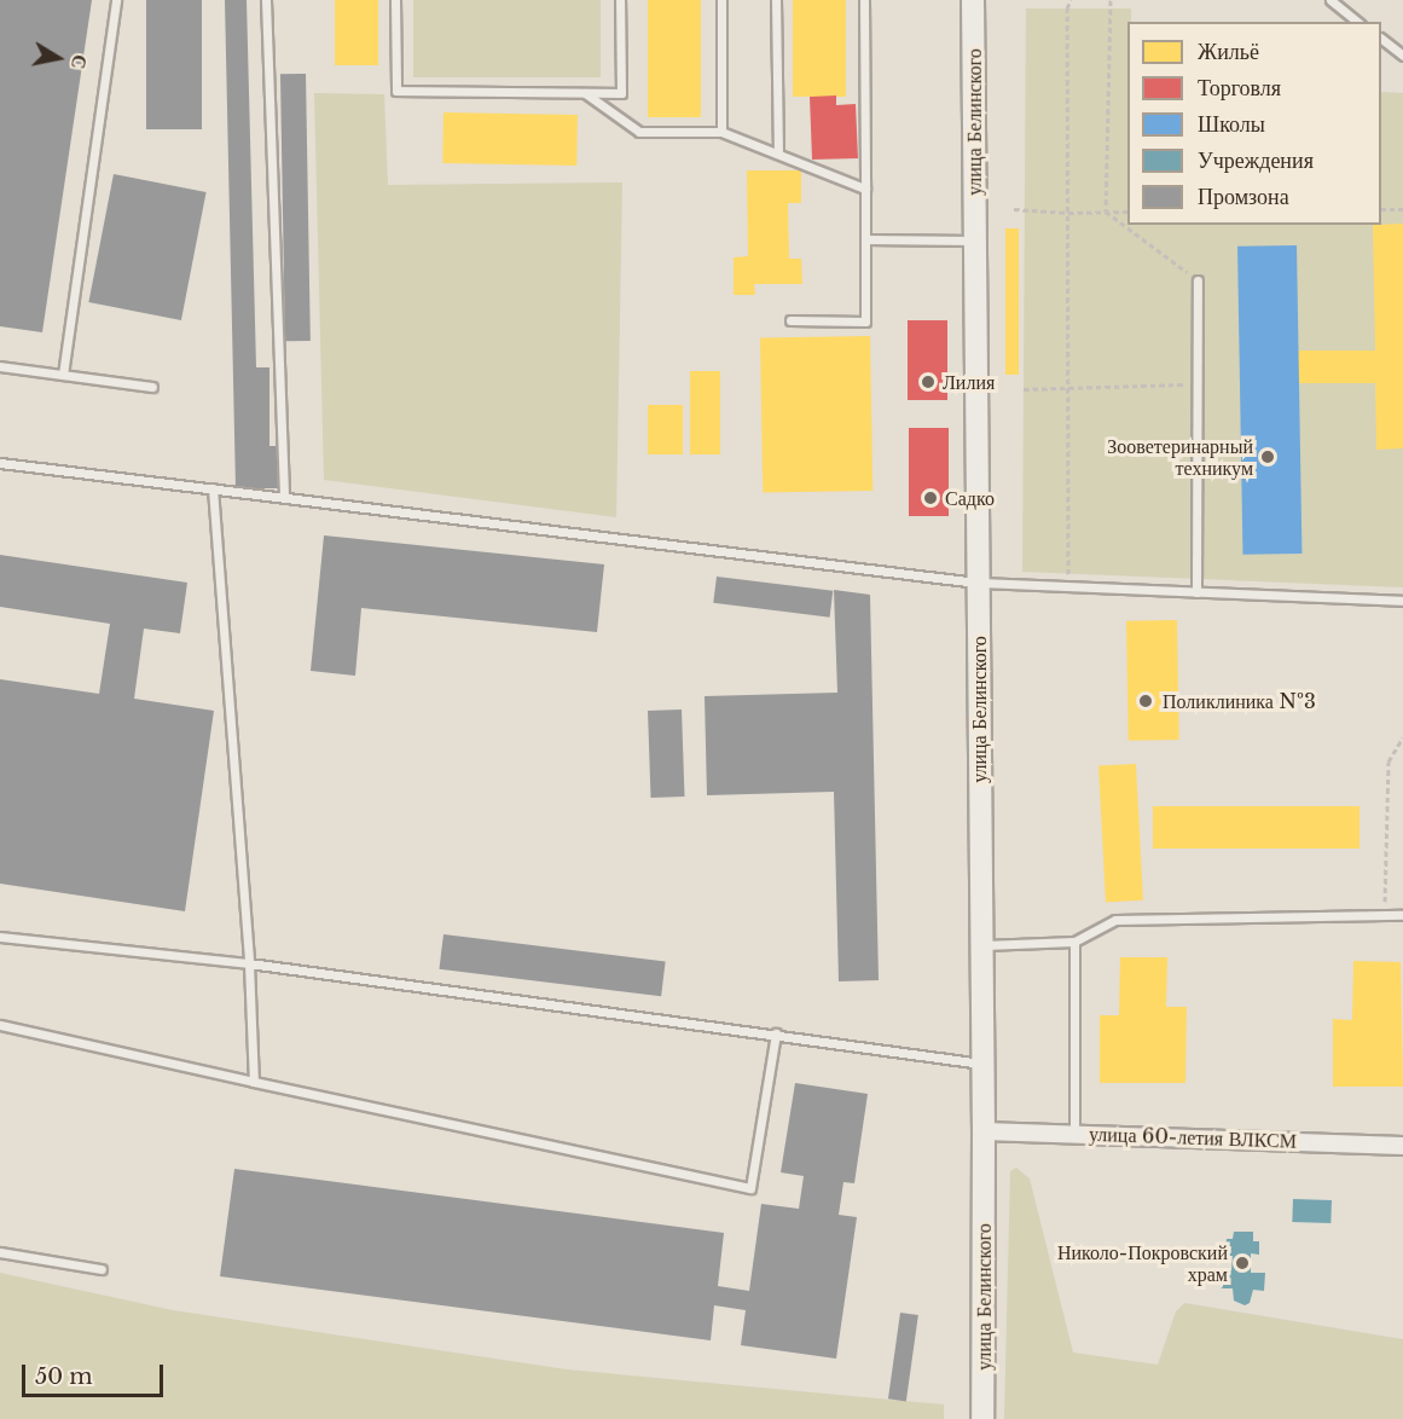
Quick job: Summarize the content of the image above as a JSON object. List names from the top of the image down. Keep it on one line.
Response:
{"streets":{"street":["улица Белинского","улица 60-летия ВЛКСМ"]},"crossings":[["улица Белинского","улица 60-летия ВЛКСМ"]],"places":["Лилия","Зооветеринарный техникум","Садко","Поликлиника №3","Николо-Покровский храм"],"legend":["Жильё","Торговля","Школы","Учреждения","Промзона"],"scale_bar":"50 m","north":"right"}
